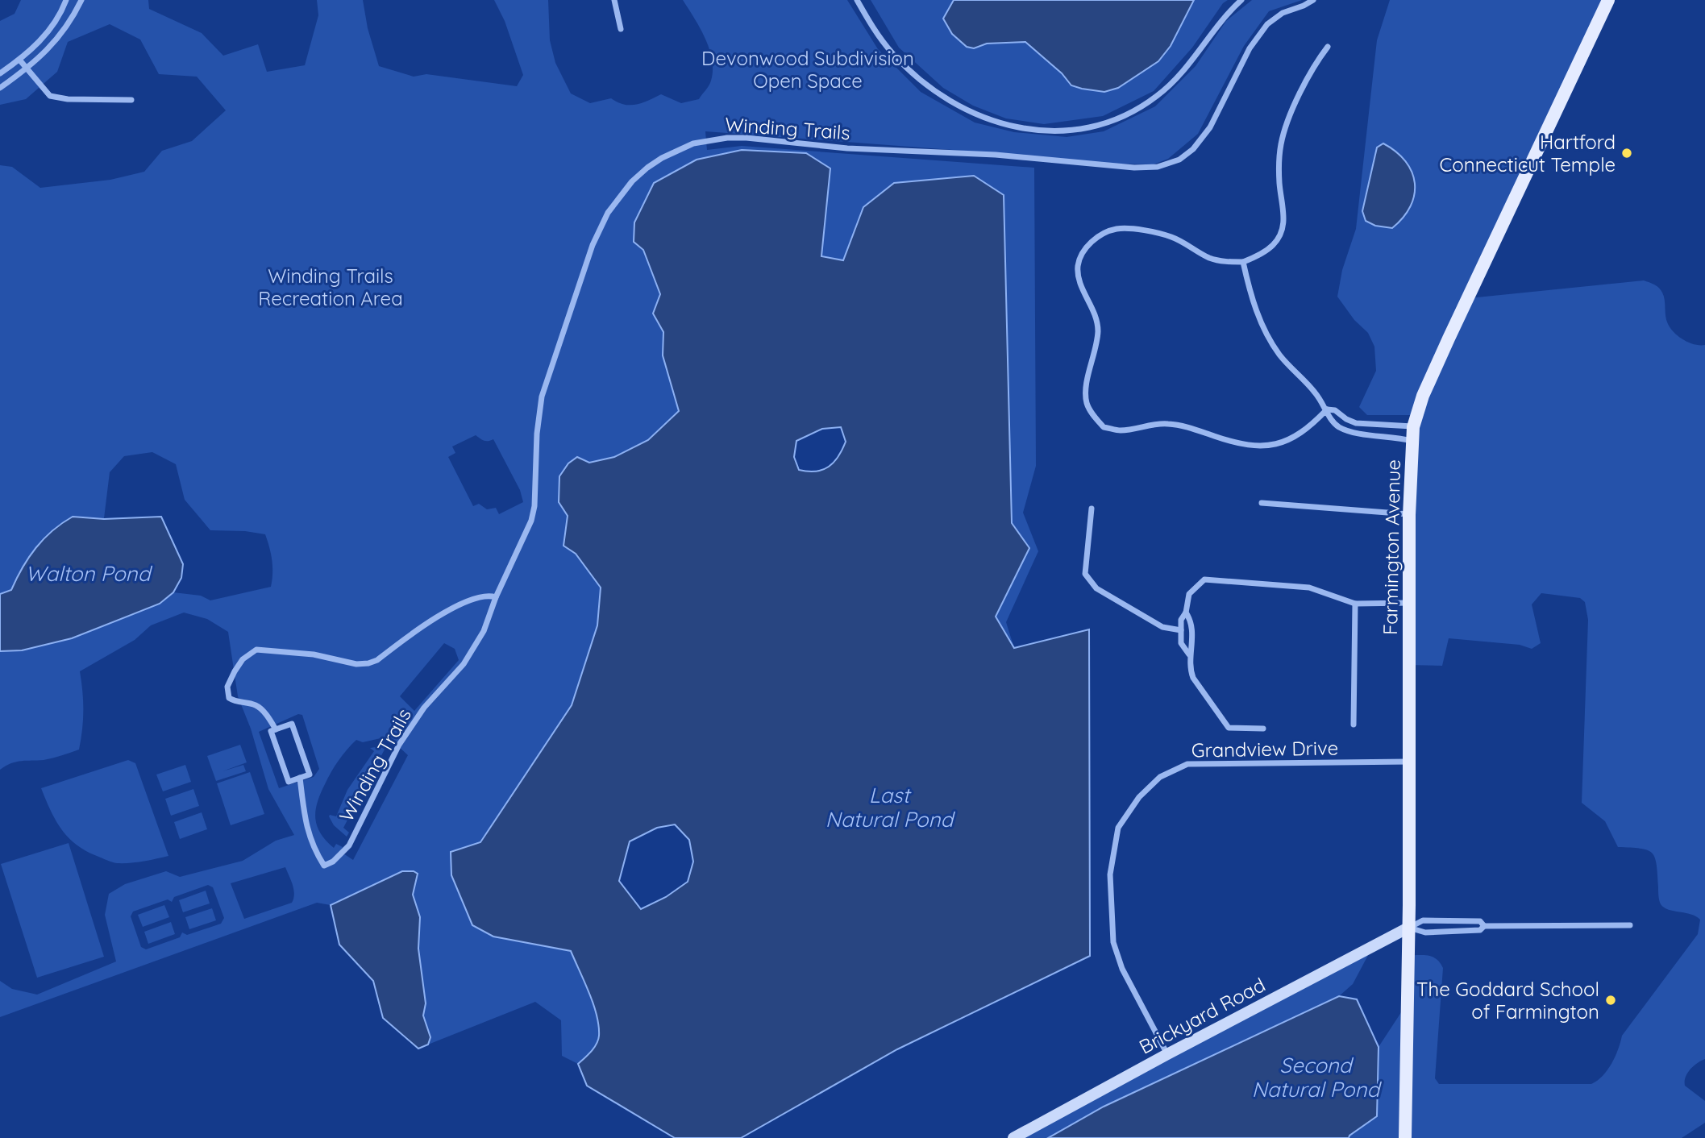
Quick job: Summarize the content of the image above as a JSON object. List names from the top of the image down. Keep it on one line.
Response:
{"streets":{"main road":["Farmington Avenue"],"street":["Winding Trails","Grandview Drive","Brickyard Road"]},"crossings":[["Farmington Avenue","Grandview Drive"],["Farmington Avenue","Brickyard Road"],["Grandview Drive","Brickyard Road"]],"water":["Walton Pond","Last Natural Pond","Second Natural Pond"],"parks":["Devonwood Subdivision Open Space","Winding Trails Recreation Area"],"places":["Hartford Connecticut Temple","The Goddard School of Farmington"]}
